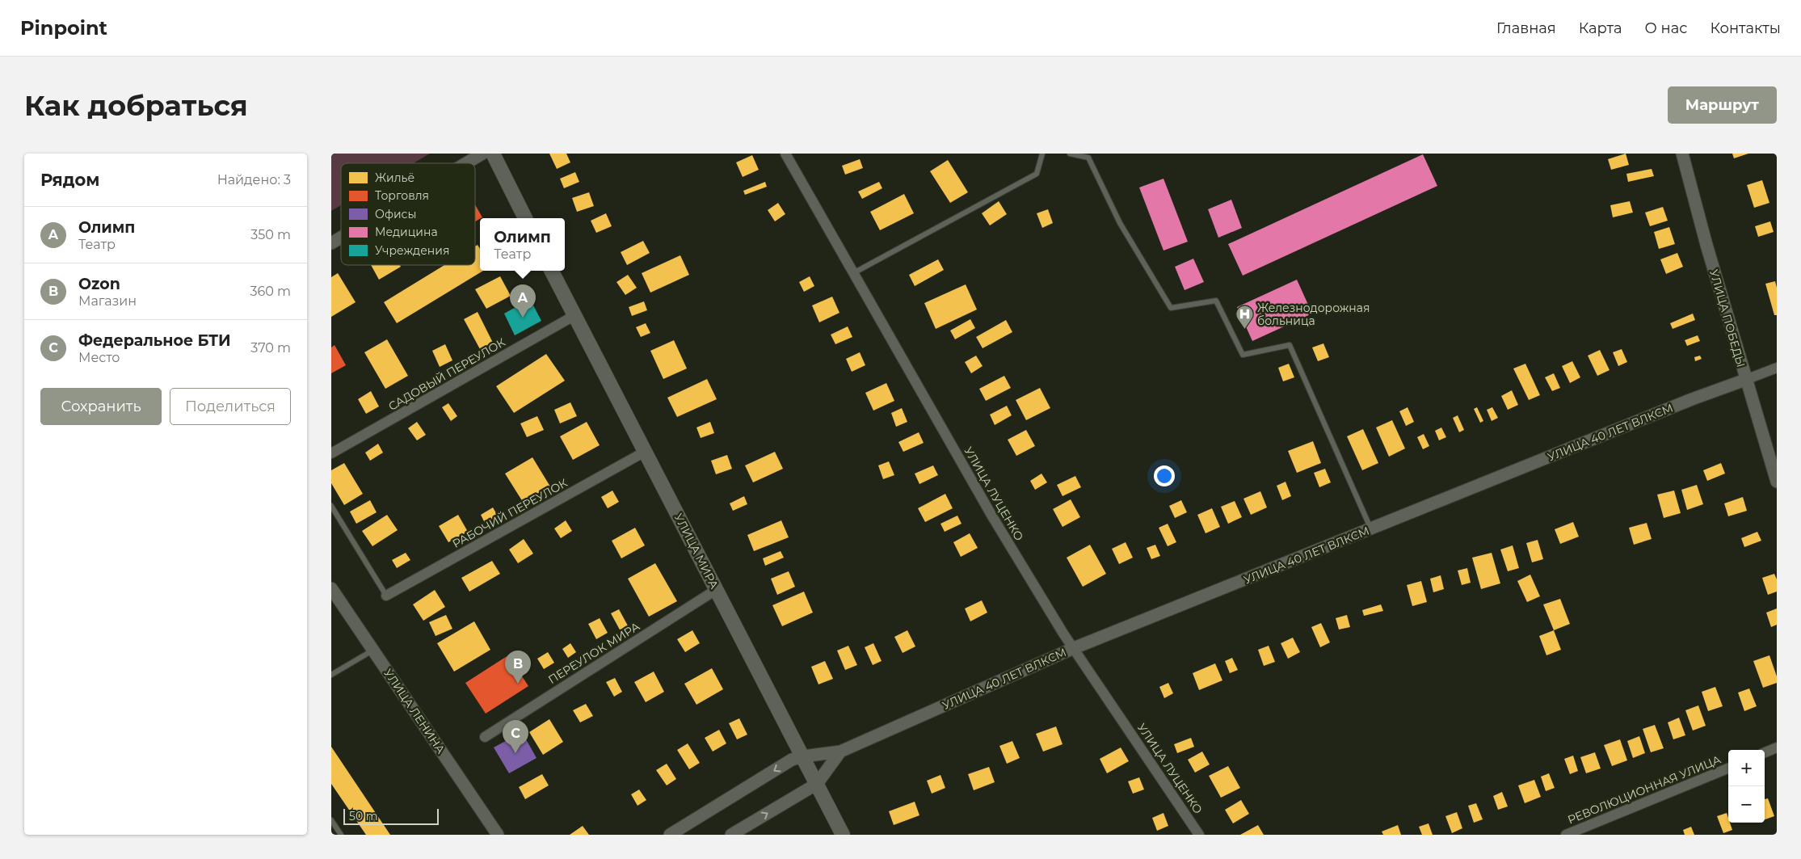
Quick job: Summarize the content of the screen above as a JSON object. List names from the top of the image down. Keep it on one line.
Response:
{"streets":{"main road":["УЛИЦА МИРА"],"street":["УЛИЦА ПОБЕДЫ","САДОВЫЙ ПЕРЕУЛОК","УЛИЦА 40 ЛЕТ ВЛКСМ","УЛИЦА ЛУЦЕНКО","РАБОЧИЙ ПЕРЕУЛОК","ПЕРЕУЛОК МИРА","УЛИЦА ЛЕНИНА","РЕВОЛЮЦИОННАЯ УЛИЦА"]},"crossings":[["УЛИЦА ПОБЕДЫ","УЛИЦА 40 ЛЕТ ВЛКСМ"],["САДОВЫЙ ПЕРЕУЛОК","УЛИЦА МИРА"],["УЛИЦА 40 ЛЕТ ВЛКСМ","УЛИЦА ЛУЦЕНКО"],["УЛИЦА 40 ЛЕТ ВЛКСМ","УЛИЦА МИРА"],["РАБОЧИЙ ПЕРЕУЛОК","УЛИЦА МИРА"],["УЛИЦА МИРА","ПЕРЕУЛОК МИРА"]],"places":{"hospital":["Железнодорожная больница"]},"legend":["Жильё","Торговля","Офисы","Медицина","Учреждения"],"scale_bar":"50 m","page":{"header":"Pinpoint","nav":["Главная","Карта","О нас","Контакты"],"buttons":["Маршрут",["Сохранить","Поделиться"]],"title":"Как добраться","heading":["Рядом","Найдено: 3"],"list":[{"mark":"A","name":"Олимп","note":"Театр","value":"350 m"},{"mark":"B","name":"Ozon","note":"Магазин","value":"360 m"},{"mark":"C","name":"Федеральное БТИ","note":"Место","value":"370 m"}],"popup":["Олимп","Театр"],"pins":["A","B","C"],"map_buttons":["+","−"],"scale":"50 m"}}
